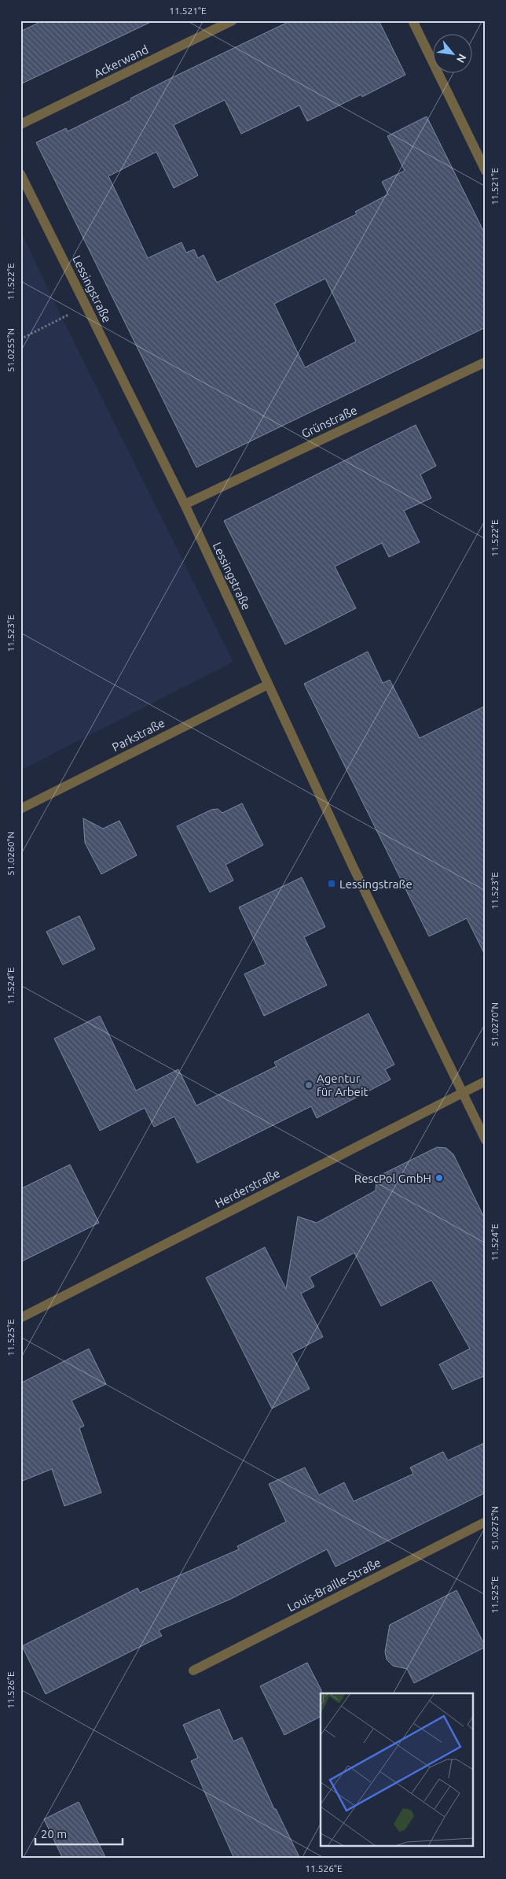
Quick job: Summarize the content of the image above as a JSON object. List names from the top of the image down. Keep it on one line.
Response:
{"streets":{"street":["Ackerwand","Lessingstraße","Grünstraße","Parkstraße","Herderstraße","Louis-Braille-Straße"]},"crossings":[["Lessingstraße","Grünstraße"],["Lessingstraße","Parkstraße"],["Lessingstraße","Herderstraße"]],"places":{"transit":["Lessingstraße"],"other":["Agentur für Arbeit","RescPol GmbH"]},"scale_bar":"20 m","north":"bottom right","coordinates":["11.521°E","11.522°E","51.0255°N","11.523°E","51.0260°N","11.524°E","51.0270°N","11.525°E","51.0275°N","11.526°E"]}
